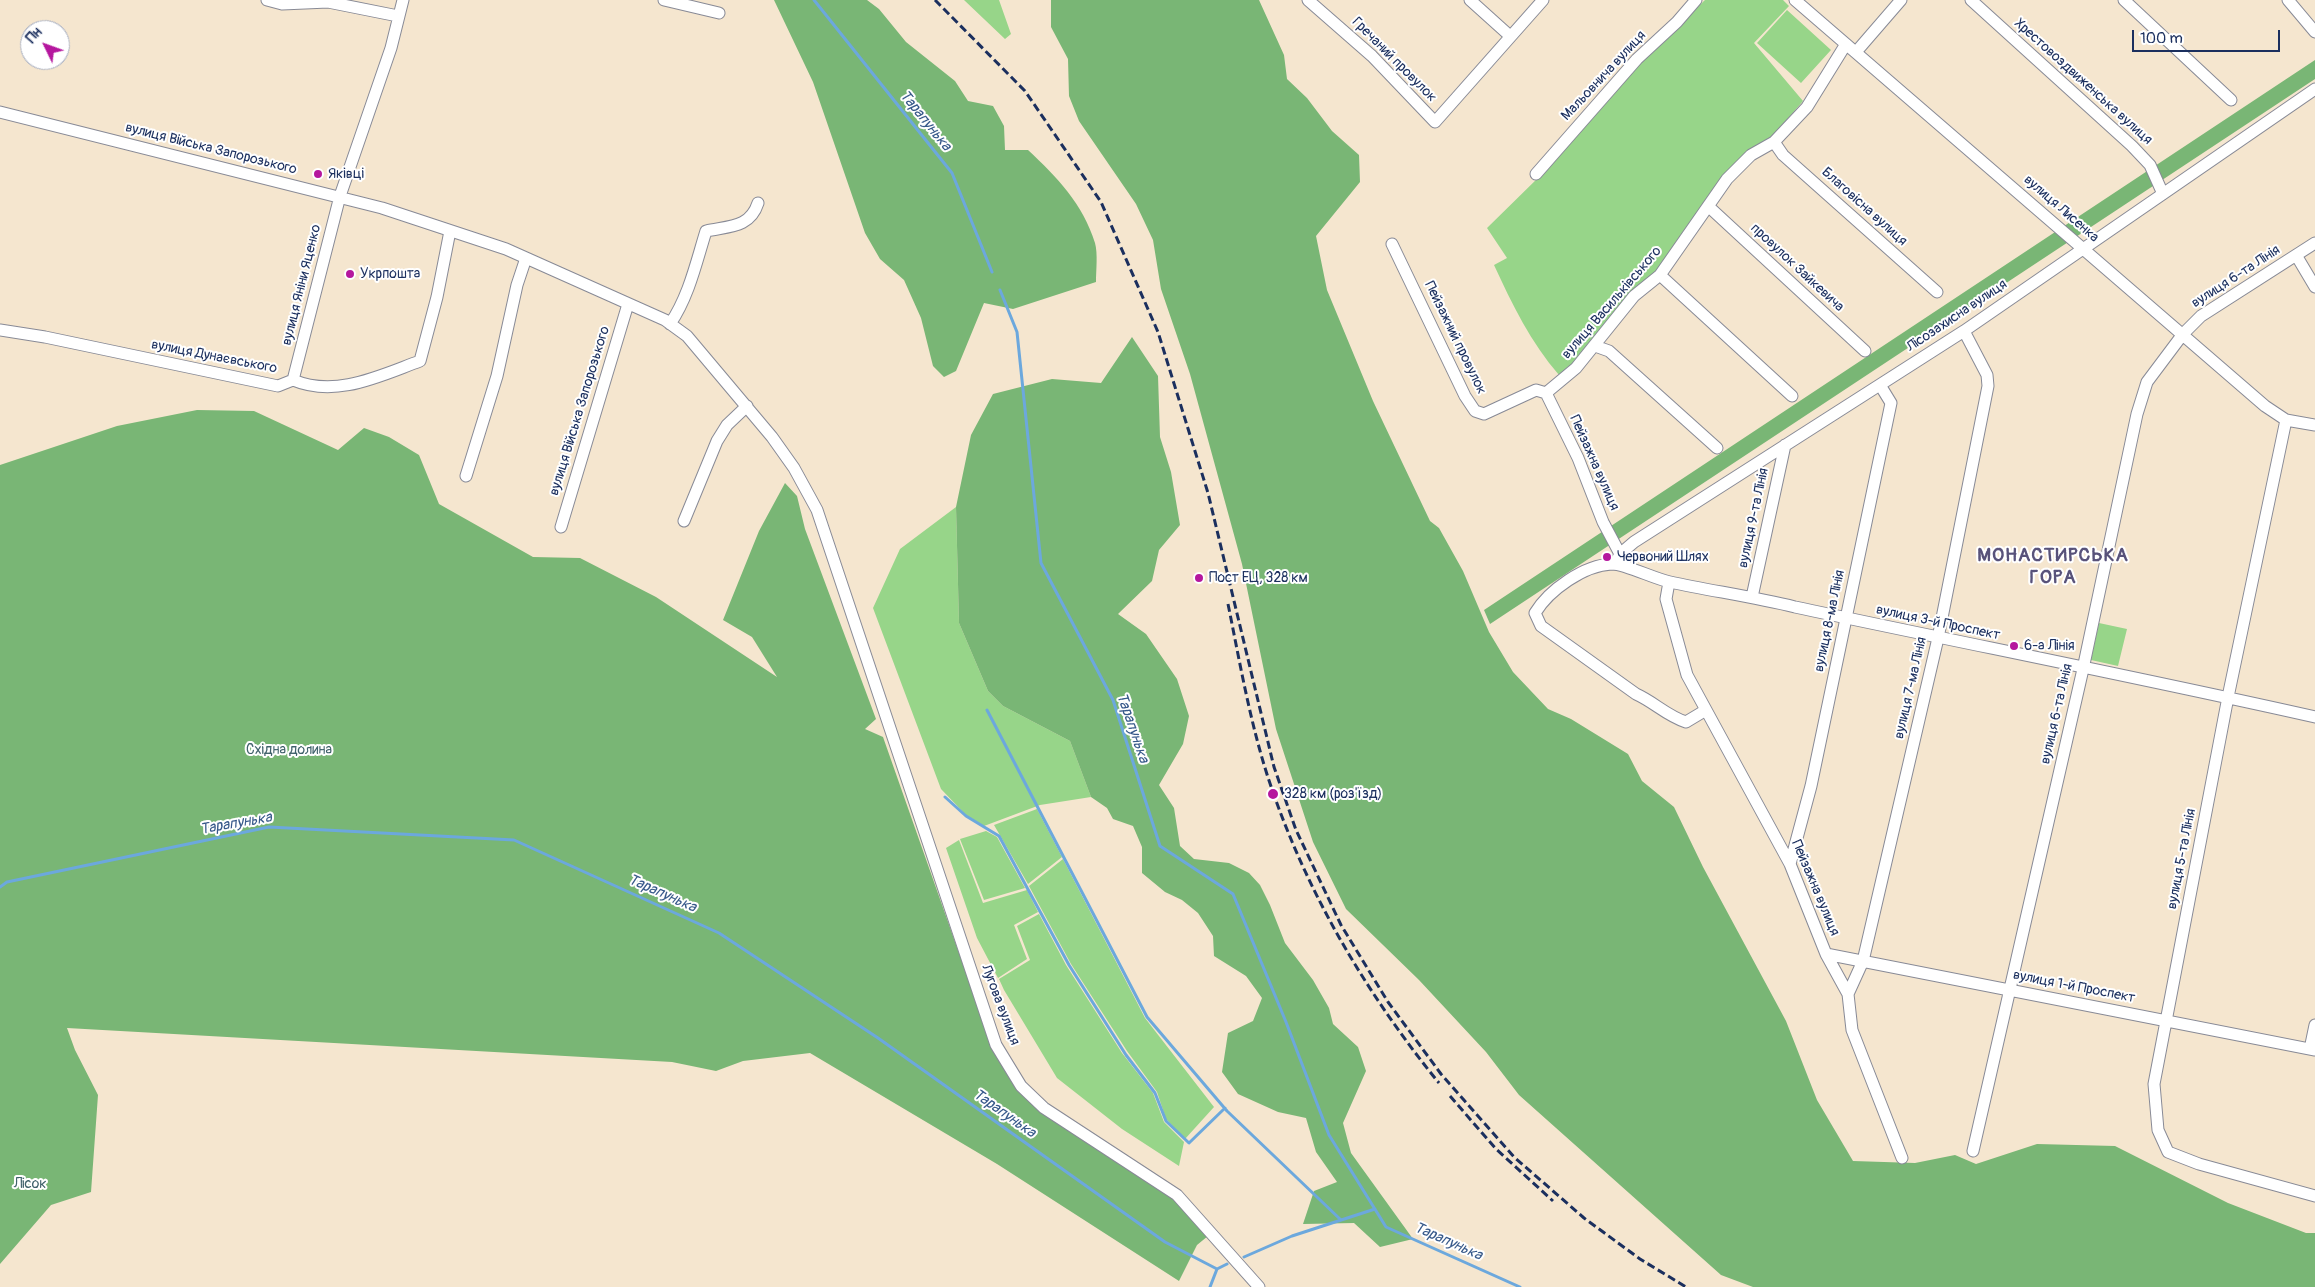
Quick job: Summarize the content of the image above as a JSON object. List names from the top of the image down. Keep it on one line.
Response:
{"streets":{"street":["Гречаний провулок","Мальовнича вулиця","Хрестовоздвиженська вулиця","вулиця Війська Запорозького","Благовісна вулиця","вулиця Лисенка","провулок Зайкевича","вулиця 6-та Лінія","вулиця Яніни Яценко","вулиця Васильківського","Лісозахисна вулиця","Пейзажний провулок","вулиця Дунаєвського","Пейзажна вулиця","вулиця 9-та Лінія","вулиця 8-ма Лінія","вулиця 3-й Проспект","вулиця 7-ма Лінія","вулиця 5-та Лінія","вулиця 1-й Проспект","Лугова вулиця"]},"crossings":[["Хрестовоздвиженська вулиця","Лісозахисна вулиця"],["вулиця Війська Запорозького","вулиця Яніни Яценко"],["вулиця Війська Запорозького","вулиця Дунаєвського"],["вулиця Війська Запорозького","Лугова вулиця"],["Благовісна вулиця","вулиця Васильківського"],["вулиця Лисенка","вулиця 6-та Лінія"],["вулиця Лисенка","вулиця Васильківського"],["вулиця Лисенка","Лісозахисна вулиця"],["вулиця Лисенка","вулиця 5-та Лінія"],["провулок Зайкевича","вулиця Васильківського"],["вулиця 6-та Лінія","вулиця 3-й Проспект"],["вулиця 6-та Лінія","вулиця 1-й Проспект"],["вулиця Яніни Яценко","вулиця Дунаєвського"],["вулиця Васильківського","Пейзажний провулок"],["вулиця Васильківського","Пейзажна вулиця"],["Лісозахисна вулиця","Пейзажна вулиця"],["Лісозахисна вулиця","вулиця 9-та Лінія"],["Лісозахисна вулиця","вулиця 8-ма Лінія"],["Лісозахисна вулиця","вулиця 3-й Проспект"],["Лісозахисна вулиця","вулиця 7-ма Лінія"],["Пейзажний провулок","Пейзажна вулиця"],["Пейзажна вулиця","вулиця 8-ма Лінія"],["Пейзажна вулиця","вулиця 3-й Проспект"],["Пейзажна вулиця","вулиця 7-ма Лінія"],["Пейзажна вулиця","вулиця 1-й Проспект"],["вулиця 9-та Лінія","вулиця 3-й Проспект"],["вулиця 8-ма Лінія","вулиця 3-й Проспект"],["вулиця 3-й Проспект","вулиця 7-ма Лінія"],["вулиця 3-й Проспект","вулиця 5-та Лінія"],["вулиця 7-ма Лінія","вулиця 1-й Проспект"],["вулиця 5-та Лінія","вулиця 1-й Проспект"]],"districts":["МОНАСТИРСЬКА ГОРА"],"water":["Тарапунька"],"parks":["Східна долина","Лісок"],"places":["Яківці","Укрпошта","Червоний Шлях","Пост ЕЦ, 328 км","6-а Лінія","328 км (роз'їзд)"],"scale_bar":"100 m","north":"top left"}
